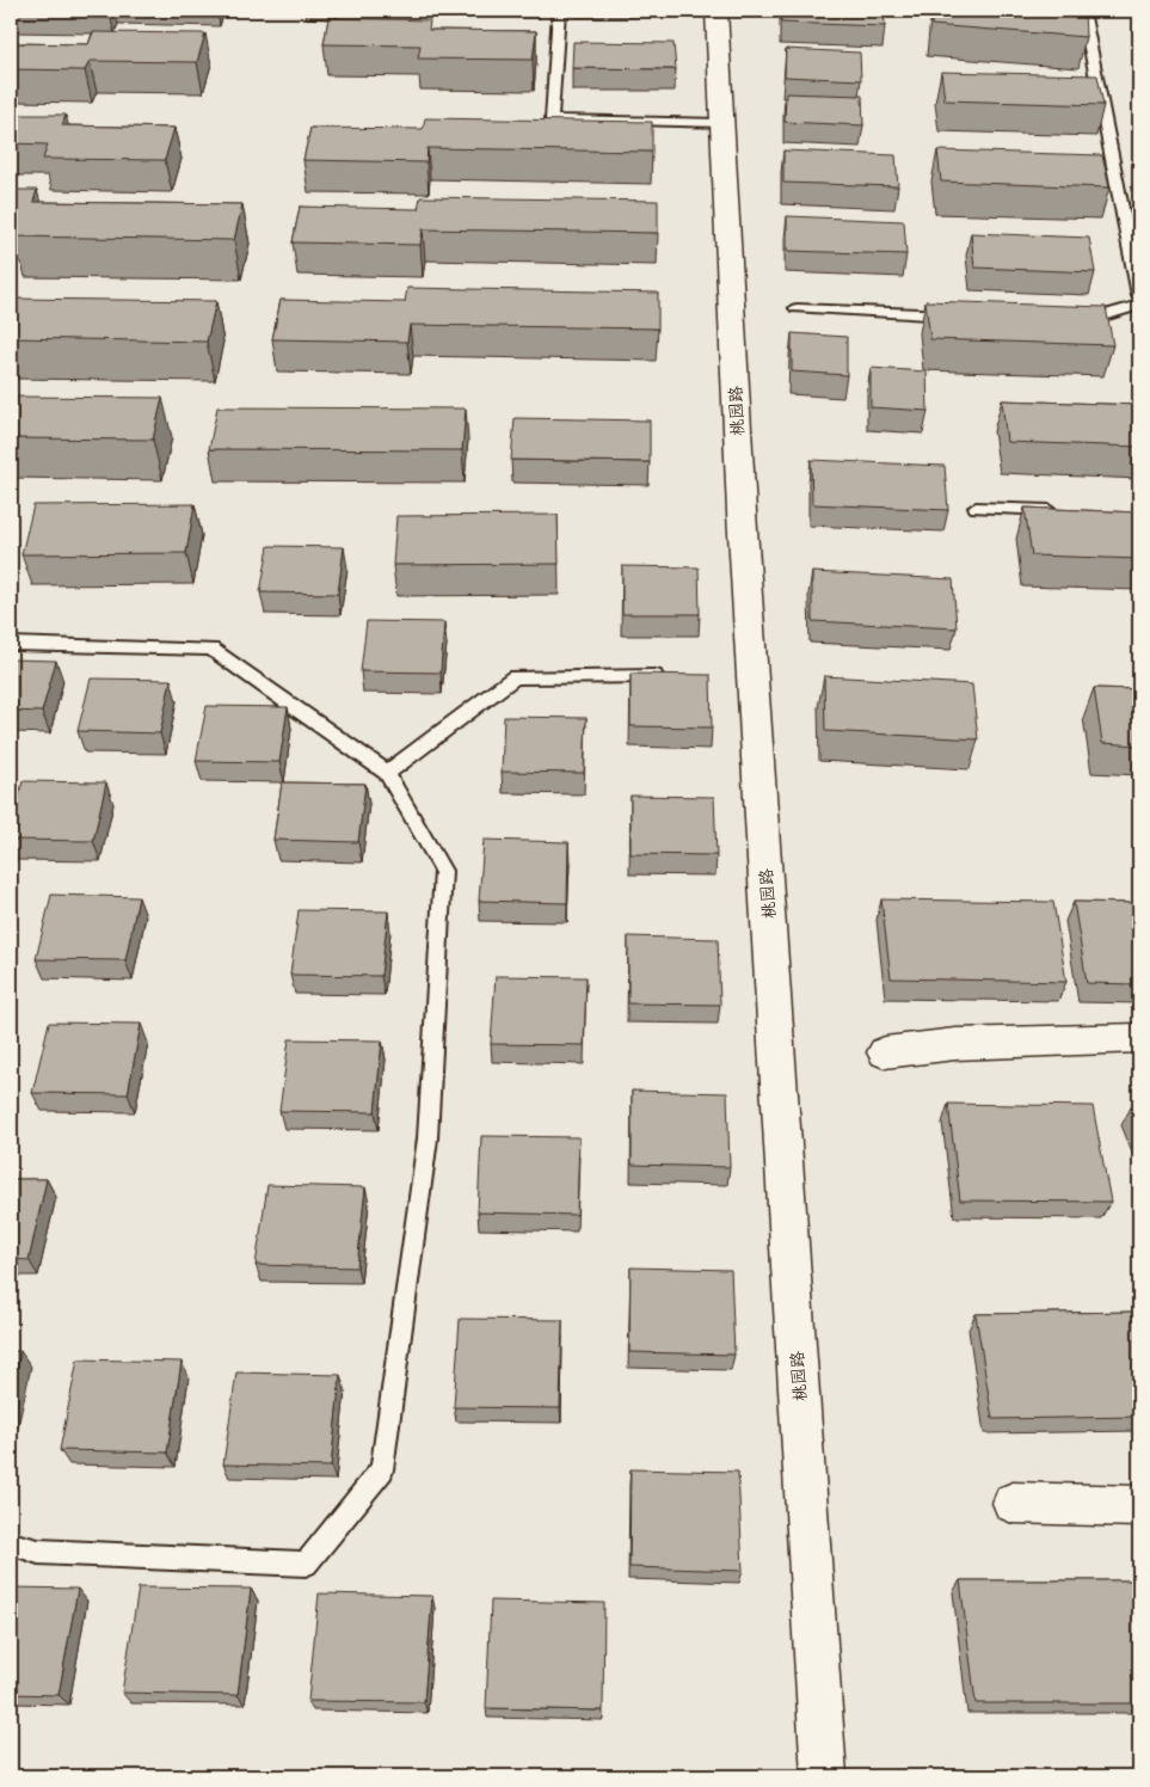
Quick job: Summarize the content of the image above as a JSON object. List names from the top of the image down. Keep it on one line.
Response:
{"streets":{"street":["桃园路"]}}
